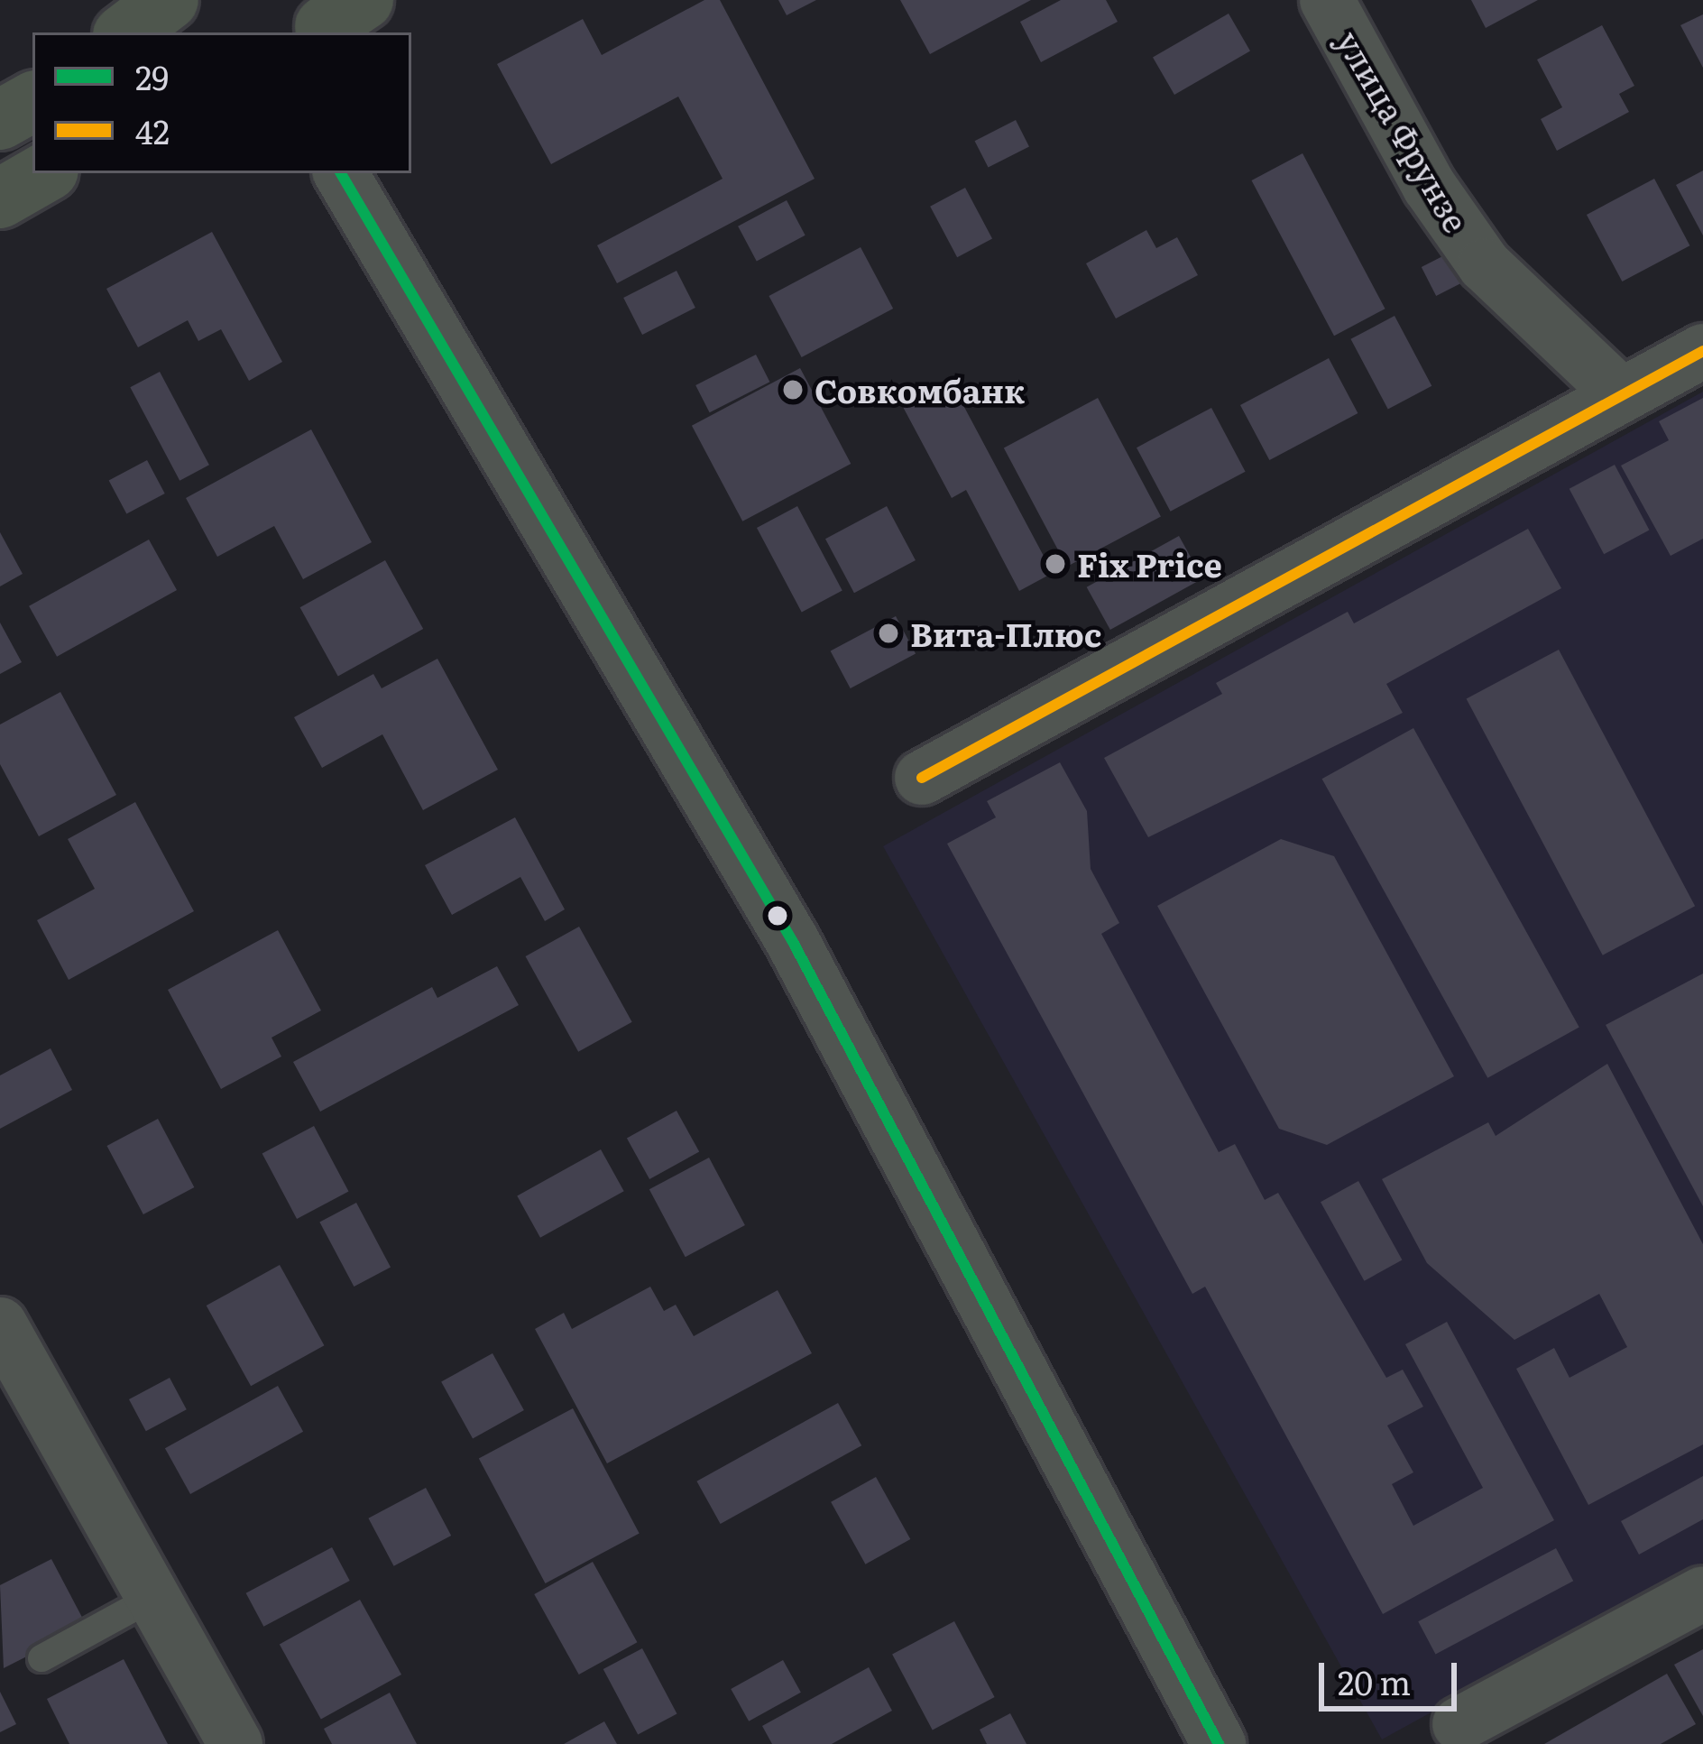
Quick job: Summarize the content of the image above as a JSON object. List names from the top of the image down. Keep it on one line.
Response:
{"streets":{"street":["улица Фрунзе"]},"places":["Совкомбанк","Fix Price","Вита-Плюс"],"lines":["transit line 29","transit line 42"],"legend":["29","42"],"scale_bar":"20 m"}
